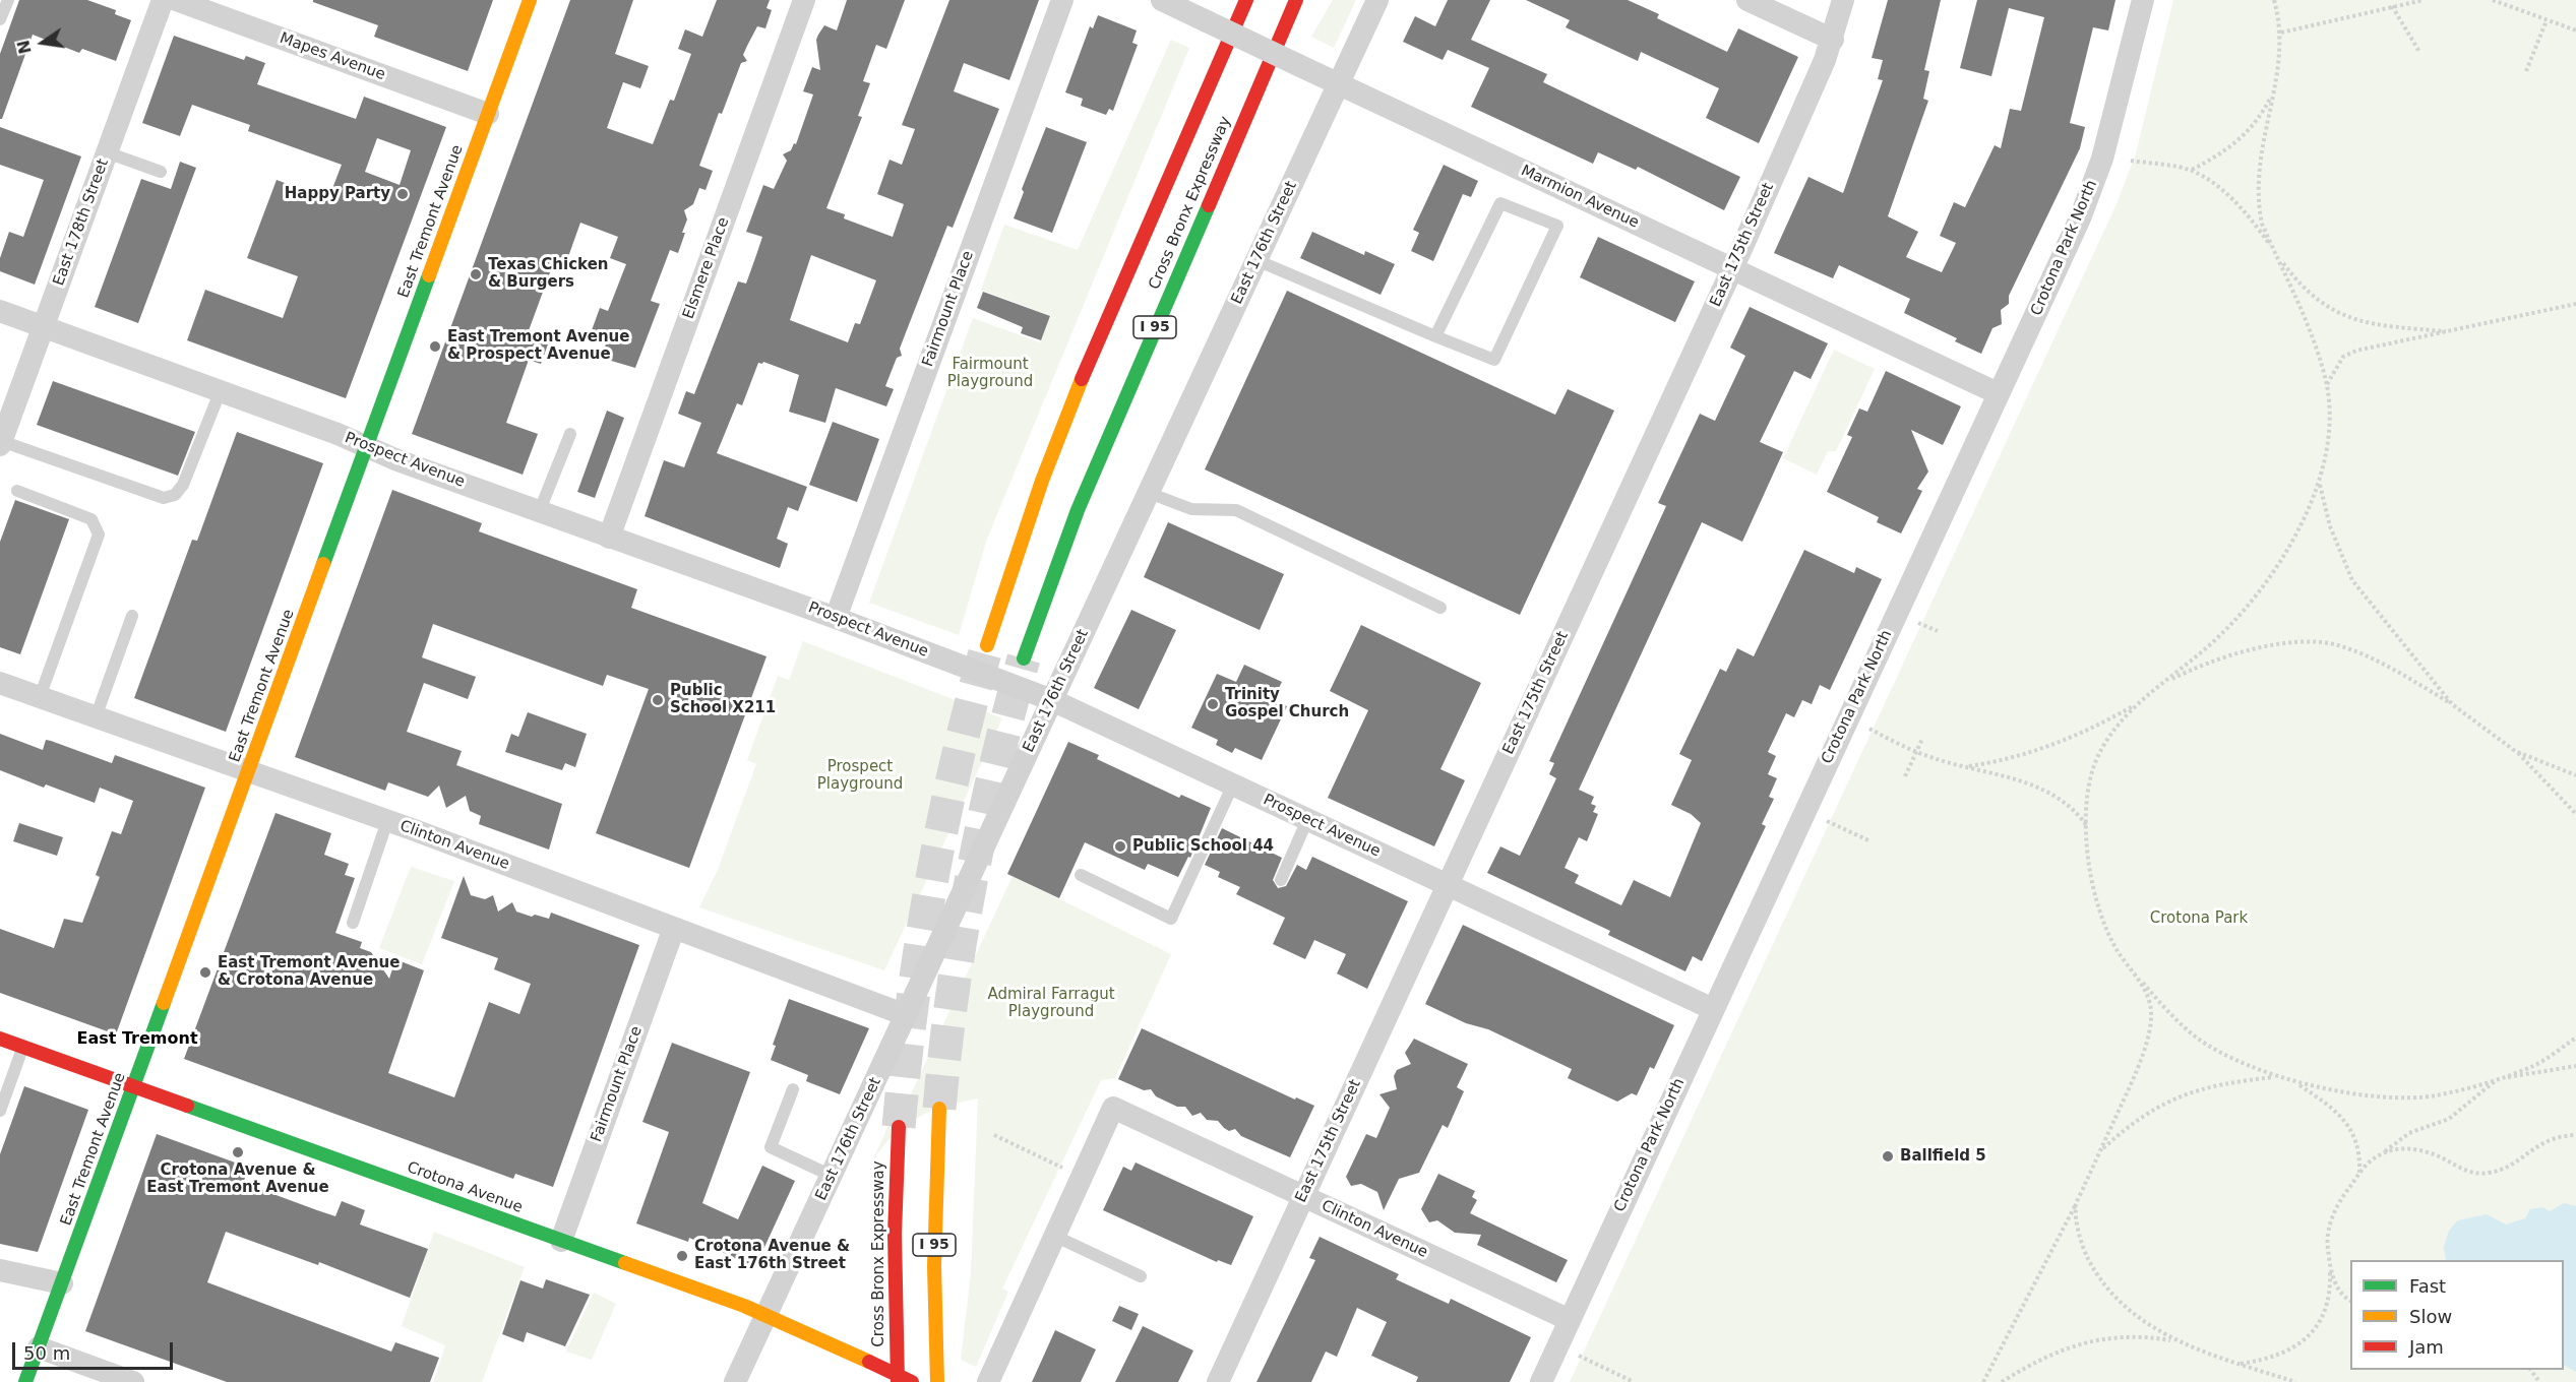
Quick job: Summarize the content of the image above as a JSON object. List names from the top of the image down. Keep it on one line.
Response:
{"streets":{"main road":["Cross Bronx Expressway","East Tremont Avenue","I 95","Crotona Avenue"],"street":["Mapes Avenue","Marmion Avenue","East 178th Street","East 176th Street","East 175th Street","Crotona Park North","Elsmere Place","Fairmount Place","Prospect Avenue","Clinton Avenue"]},"crossings":[["Mapes Avenue","East Tremont Avenue"],["Marmion Avenue","East 176th Street"],["Marmion Avenue","East 175th Street"],["Marmion Avenue","Crotona Park North"],["East Tremont Avenue","Prospect Avenue"],["East Tremont Avenue","Clinton Avenue"],["East Tremont Avenue","Crotona Avenue"],["East 178th Street","Prospect Avenue"],["East 176th Street","Prospect Avenue"],["East 176th Street","Clinton Avenue"],["East 176th Street","Crotona Avenue"],["East 175th Street","Prospect Avenue"],["East 175th Street","Clinton Avenue"],["Crotona Park North","Prospect Avenue"],["Crotona Park North","Clinton Avenue"],["Elsmere Place","Prospect Avenue"],["Fairmount Place","Prospect Avenue"],["Fairmount Place","Clinton Avenue"],["Fairmount Place","Crotona Avenue"]],"districts":["East Tremont"],"parks":["Fairmount Playground","Prospect Playground","Crotona Park","Admiral Farragut Playground"],"places":["Happy Party","Texas Chicken & Burgers","East Tremont Avenue & Prospect Avenue","Public School X211","Trinity Gospel Church","Public School 44","East Tremont Avenue & Crotona Avenue","Crotona Avenue & East Tremont Avenue","Ballfield 5","Crotona Avenue & East 176th Street"],"legend":["Fast","Slow","Jam"],"scale_bar":"50 m","north":"left"}
